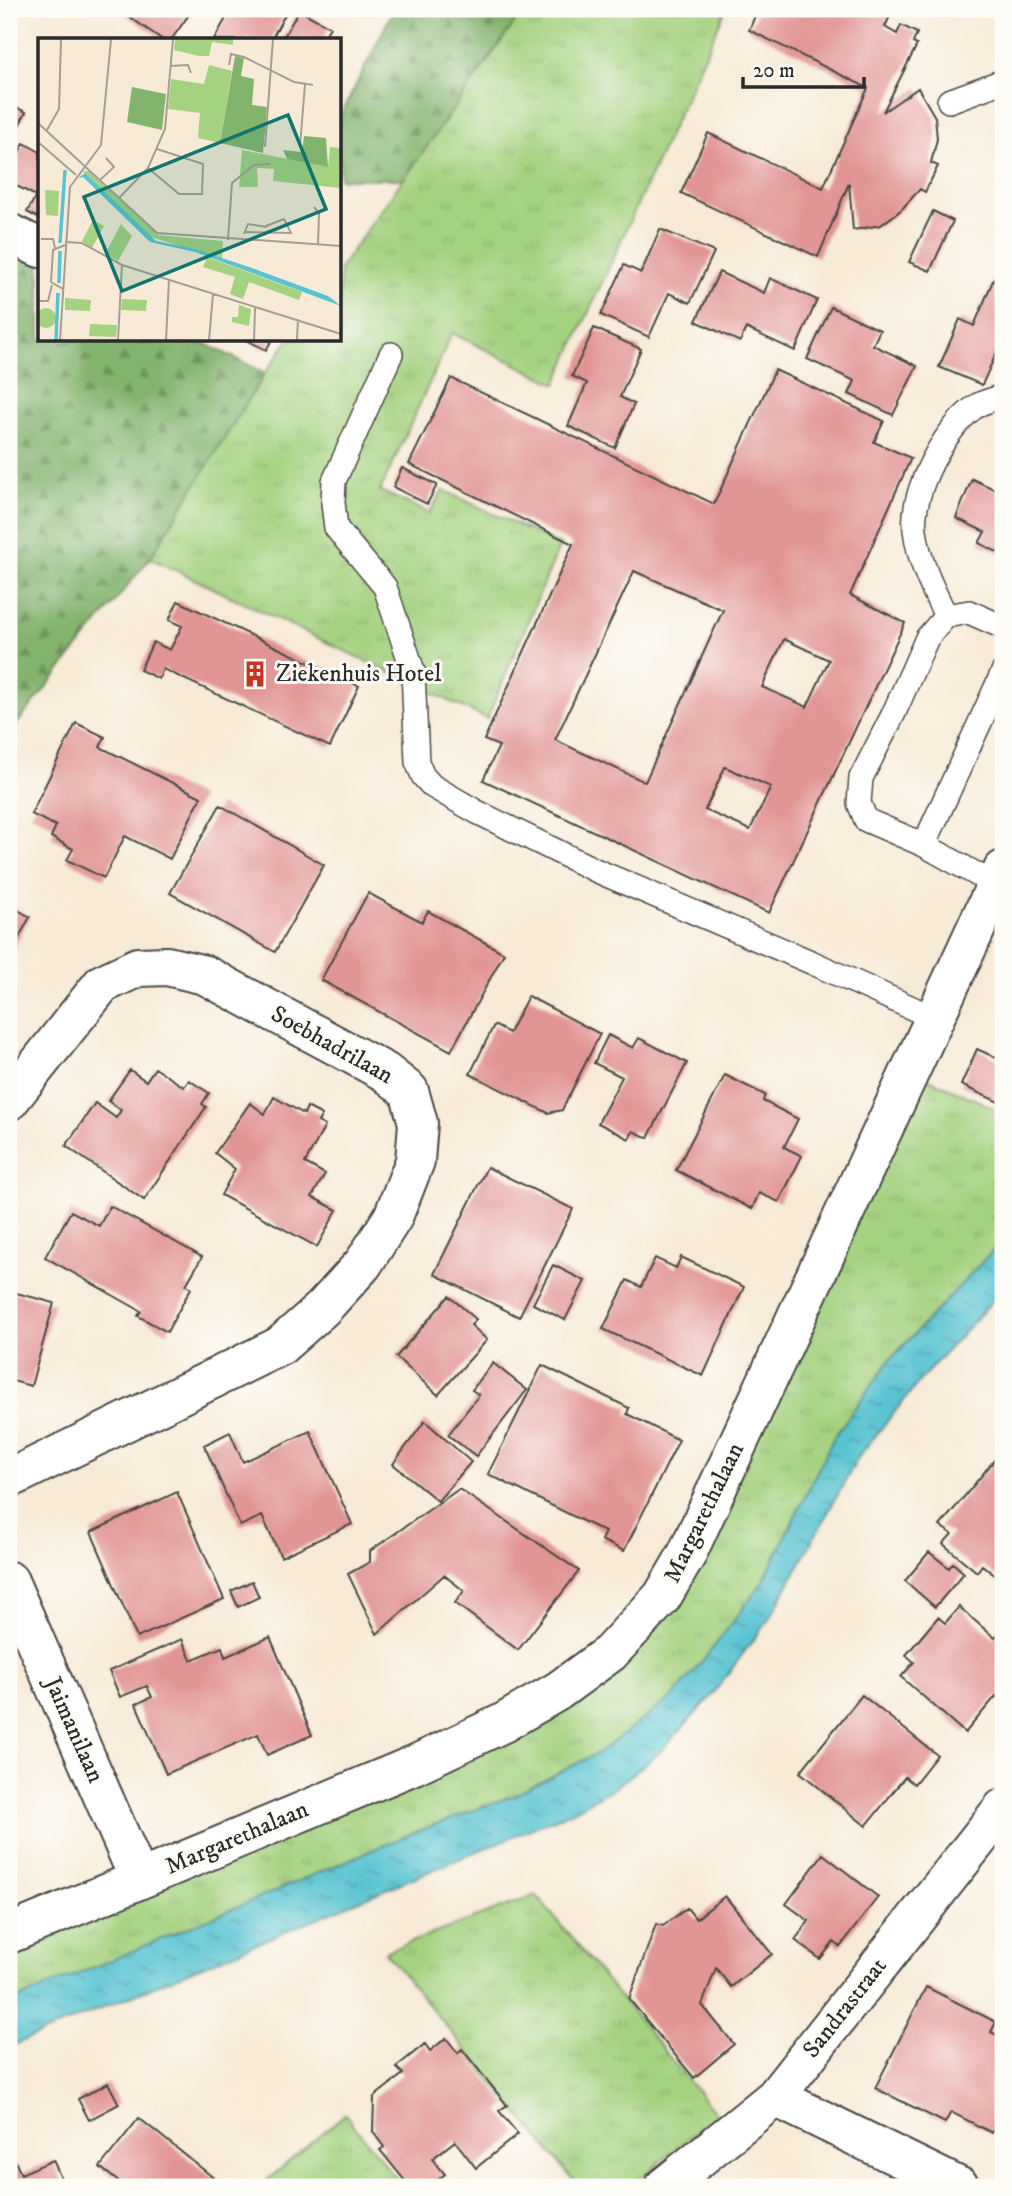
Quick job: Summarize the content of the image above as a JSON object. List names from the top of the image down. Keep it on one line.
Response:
{"streets":{"street":["Soebhadrilaan","Margarethalaan","Jaimanilaan","Sandrastraat"]},"crossings":[["Margarethalaan","Jaimanilaan"]],"places":{"building":["Ziekenhuis Hotel"]},"scale_bar":"20 m"}
